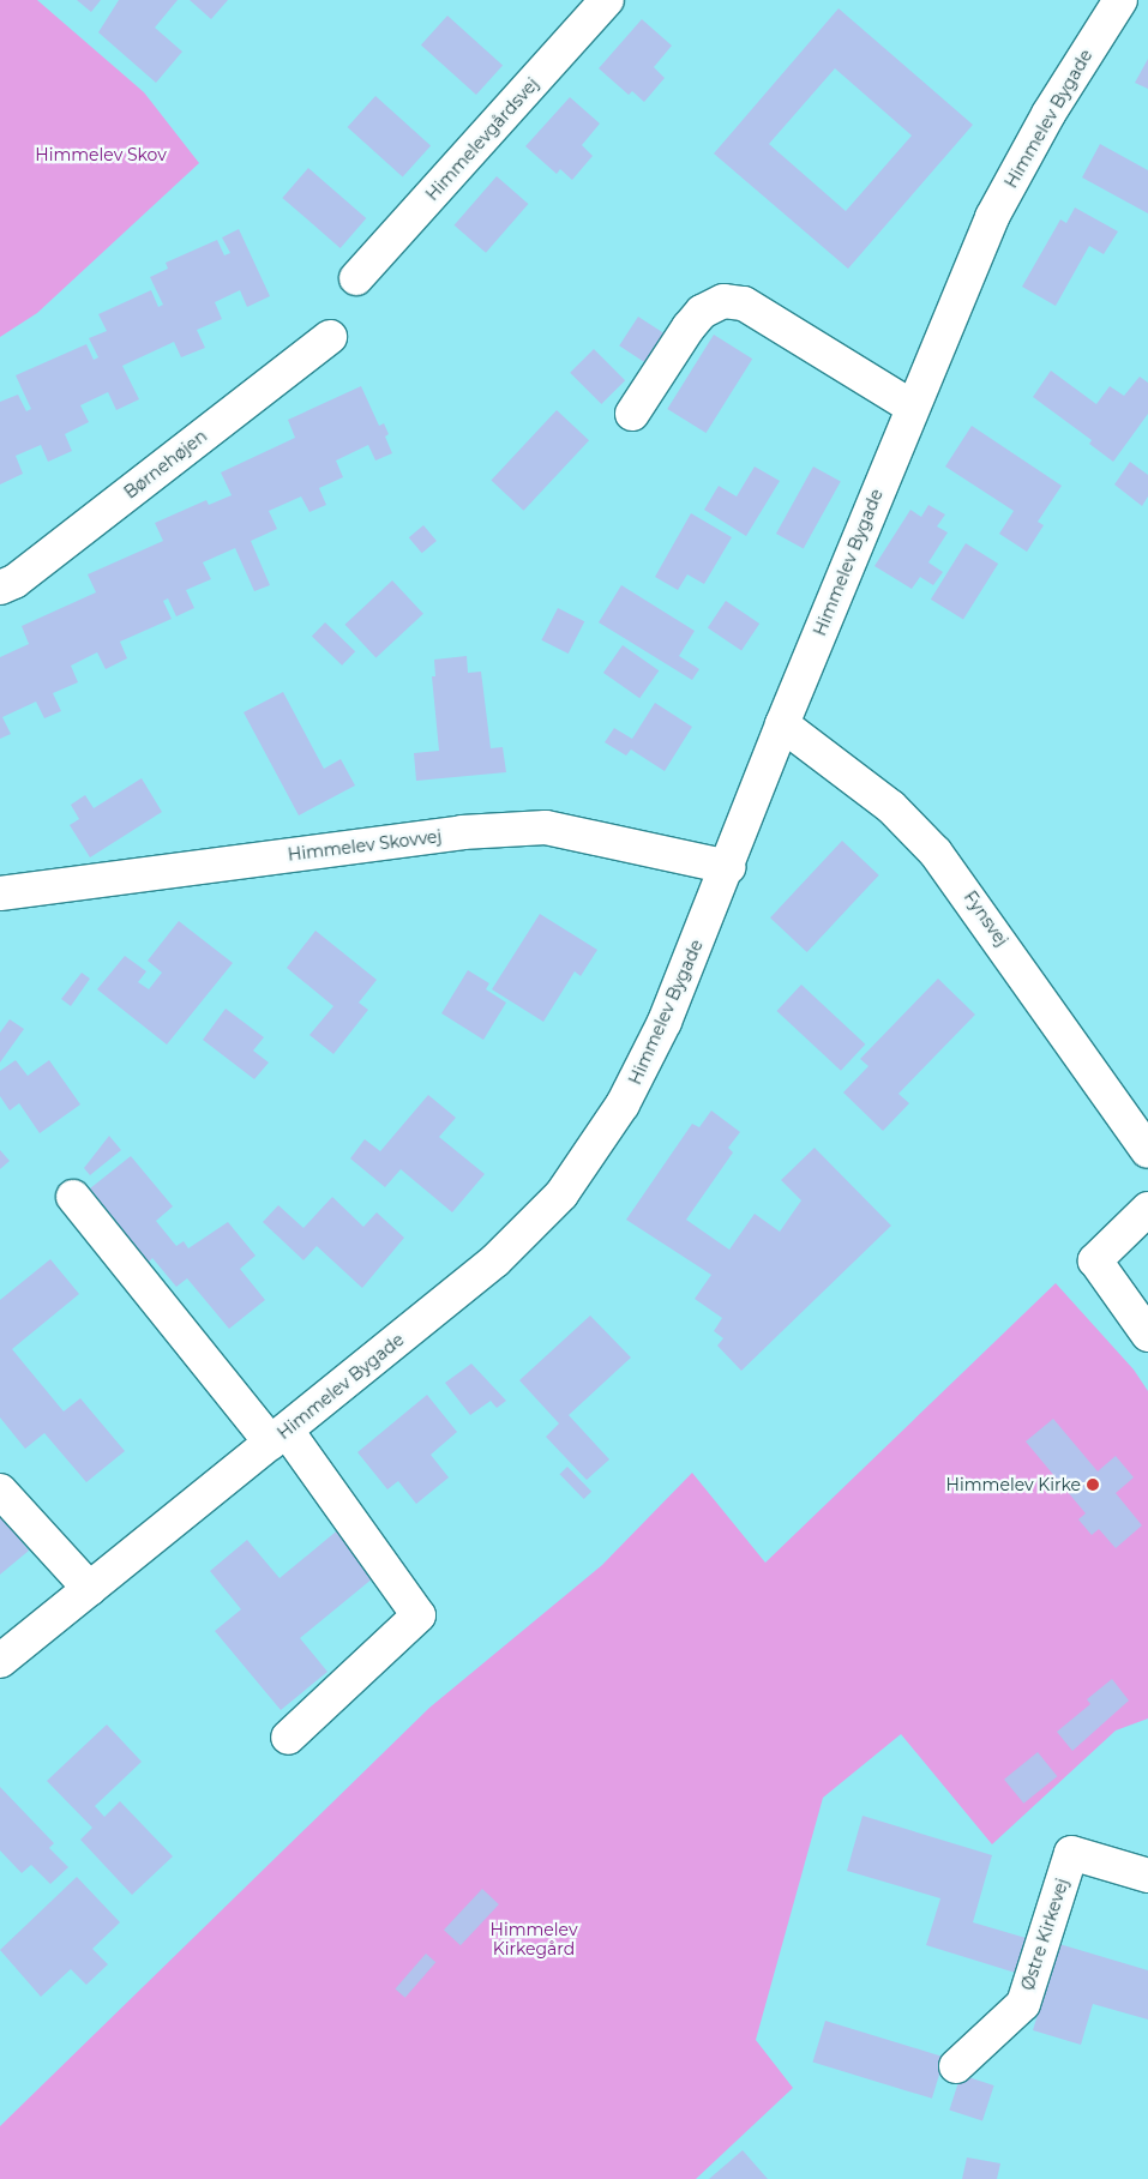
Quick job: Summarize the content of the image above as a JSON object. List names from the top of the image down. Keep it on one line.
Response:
{"streets":{"street":["Himmelev Bygade","Himmelevgårdsvej","Børnehøjen","Himmelev Skovvej","Fynsvej","Østre Kirkevej"]},"crossings":[["Himmelev Bygade","Himmelev Skovvej"],["Himmelev Bygade","Fynsvej"]],"parks":["Himmelev Skov","Himmelev Kirkegård"],"places":["Himmelev Kirke"]}
